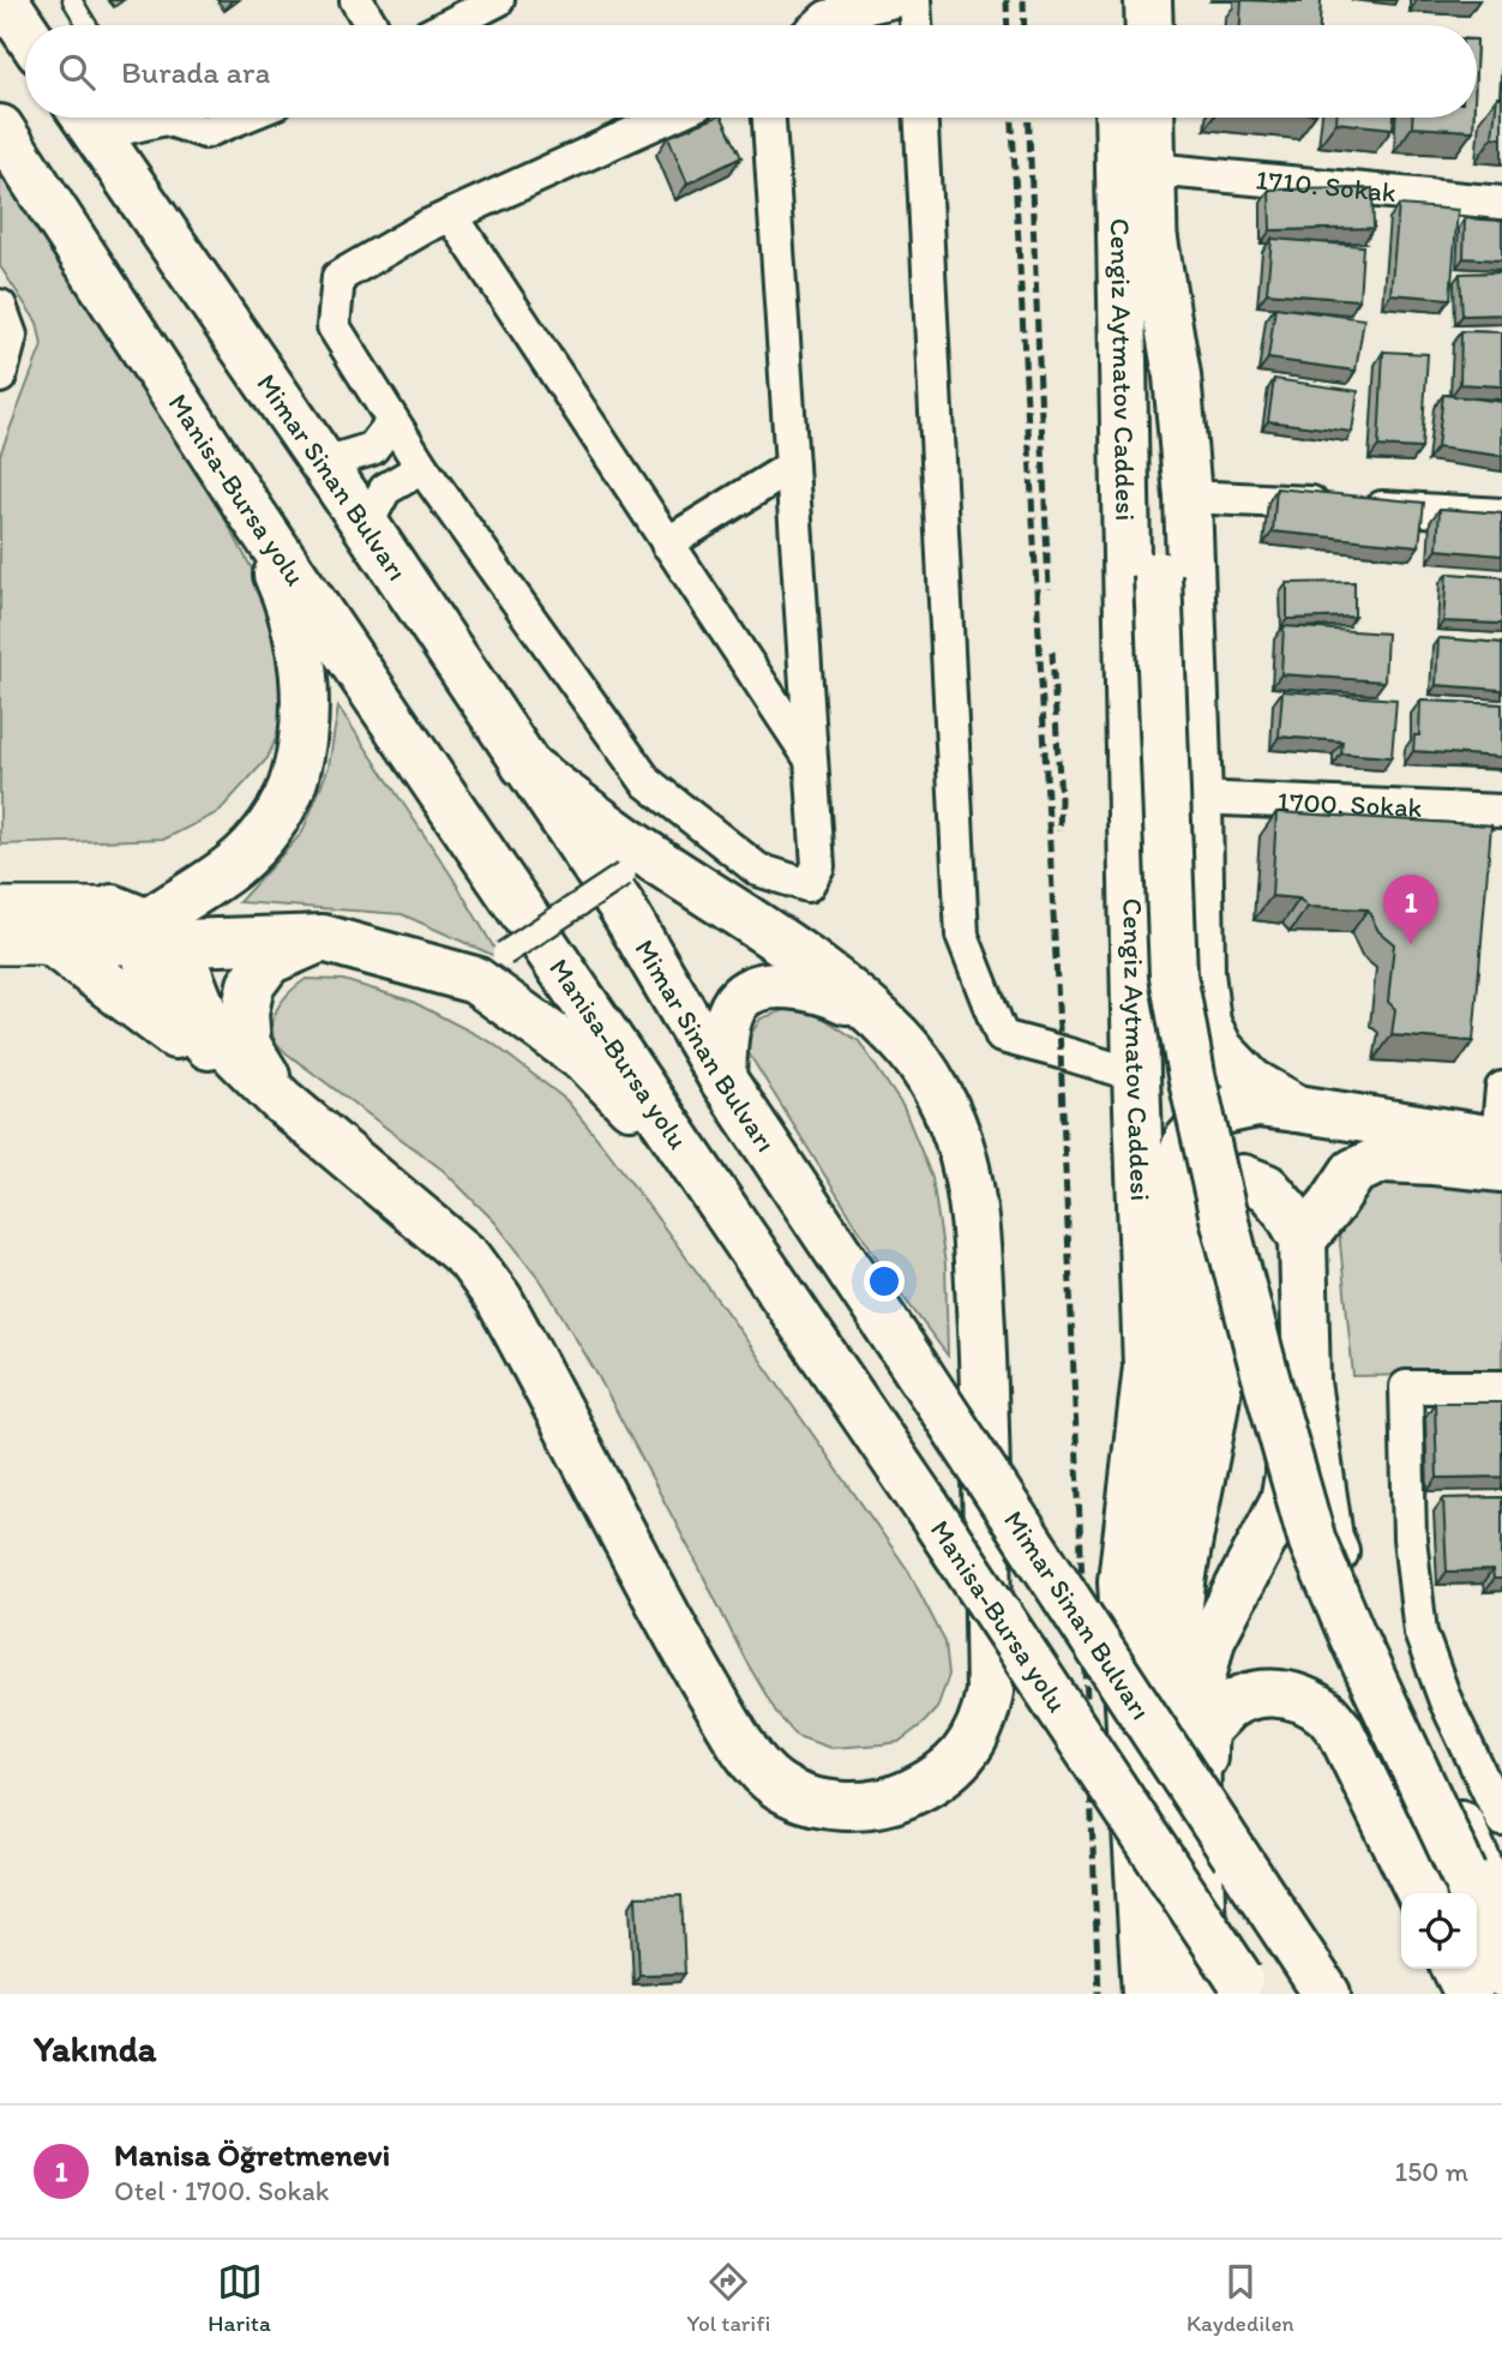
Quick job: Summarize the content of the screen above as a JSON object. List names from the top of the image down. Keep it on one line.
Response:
{"streets":{"main road":["Cengiz Aytmatov Caddesi","Mimar Sinan Bulvarı","Manisa-Bursa yolu"],"street":["1710. Sokak","1700. Sokak"]},"crossings":[["1710. Sokak","Cengiz Aytmatov Caddesi"]],"page":{"search":"Burada ara","pins":"1","heading":"Yakında","list":[{"mark":"1","name":"Manisa Öğretmenevi","note":"Otel · 1700. Sokak","value":"150 m"}],"nav":["Harita","Yol tarifi","Kaydedilen"]}}
